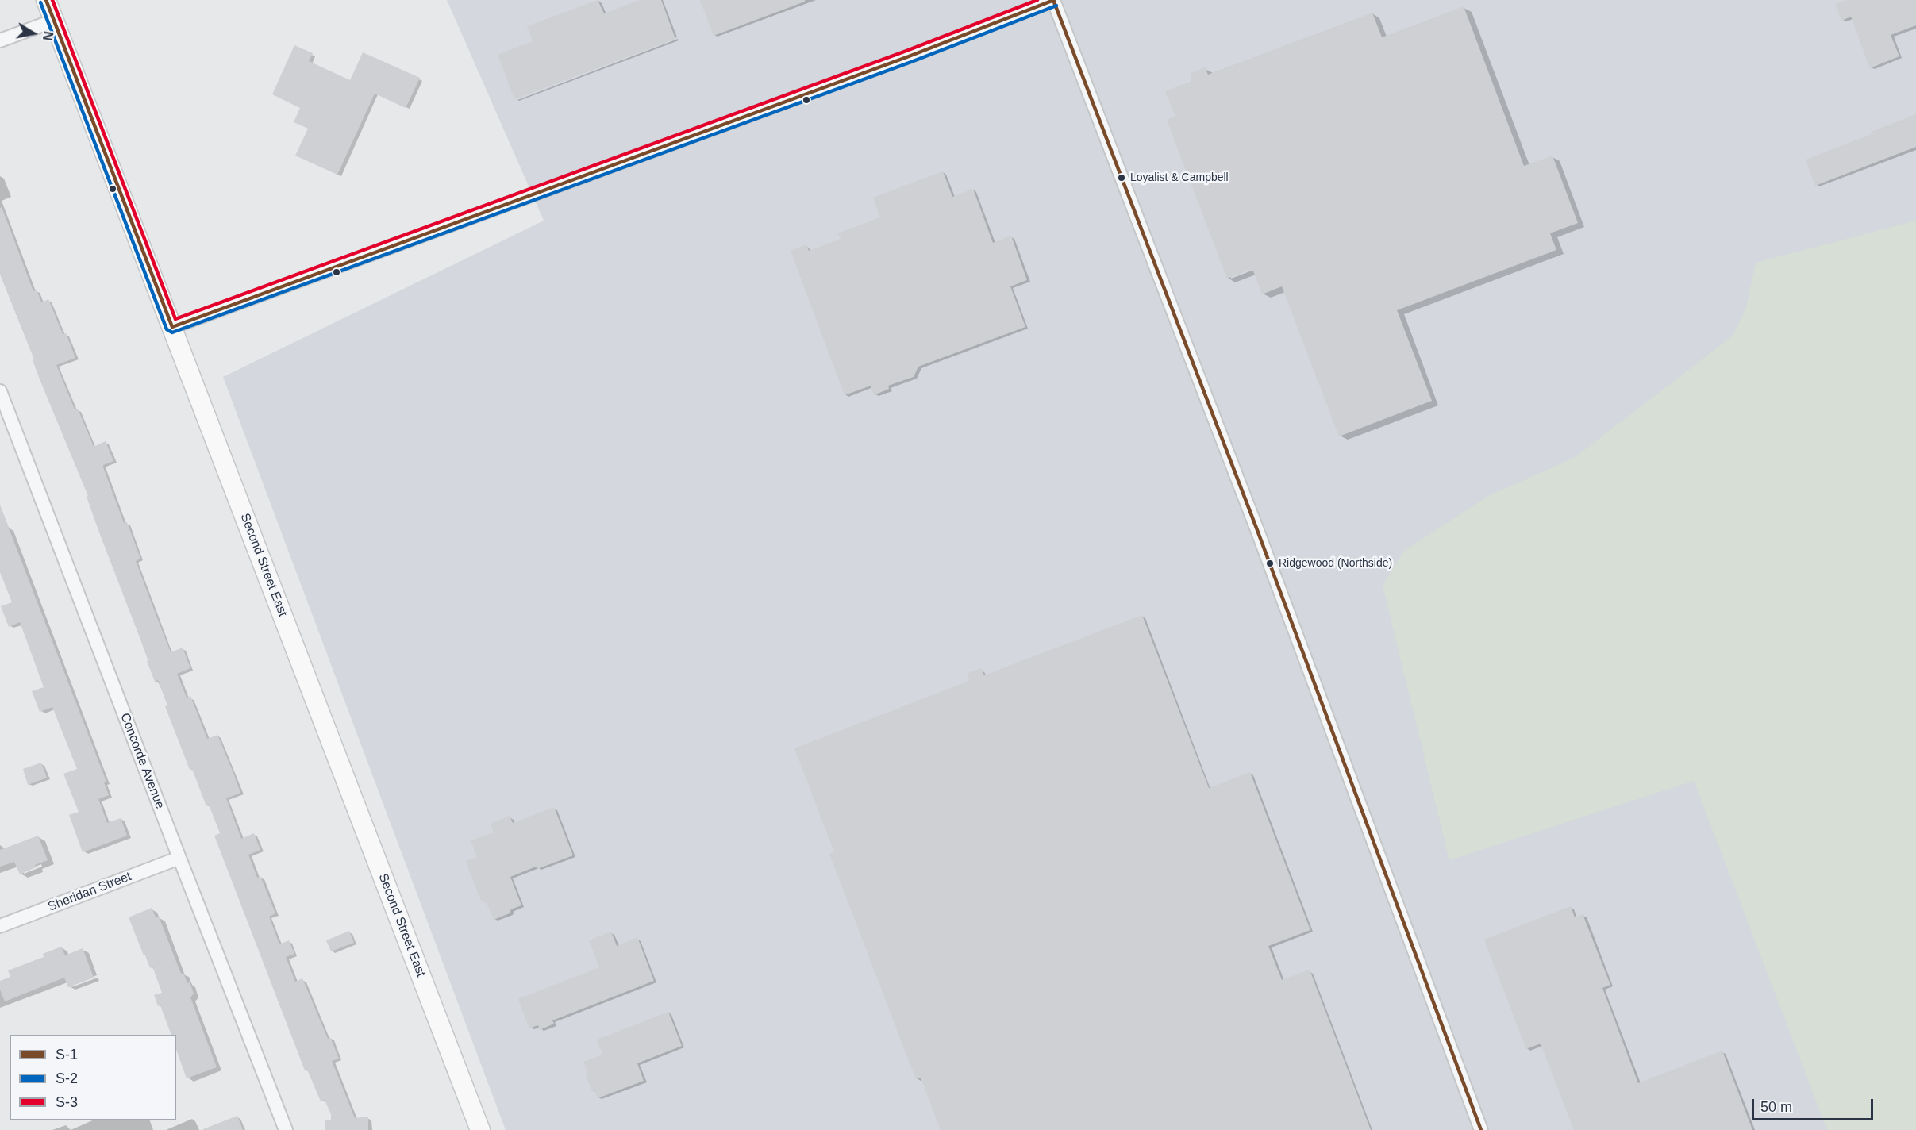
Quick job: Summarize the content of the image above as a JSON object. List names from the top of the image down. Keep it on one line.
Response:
{"streets":{"main road":["Second Street East"],"street":["Concorde Avenue","Sheridan Street"]},"crossings":[["Concorde Avenue","Sheridan Street"]],"places":["Loyalist & Campbell","Ridgewood (Northside)"],"lines":["transit line S-1","transit line S-3","transit line S-2"],"legend":["S-1","S-2","S-3"],"scale_bar":"50 m","north":"right"}
